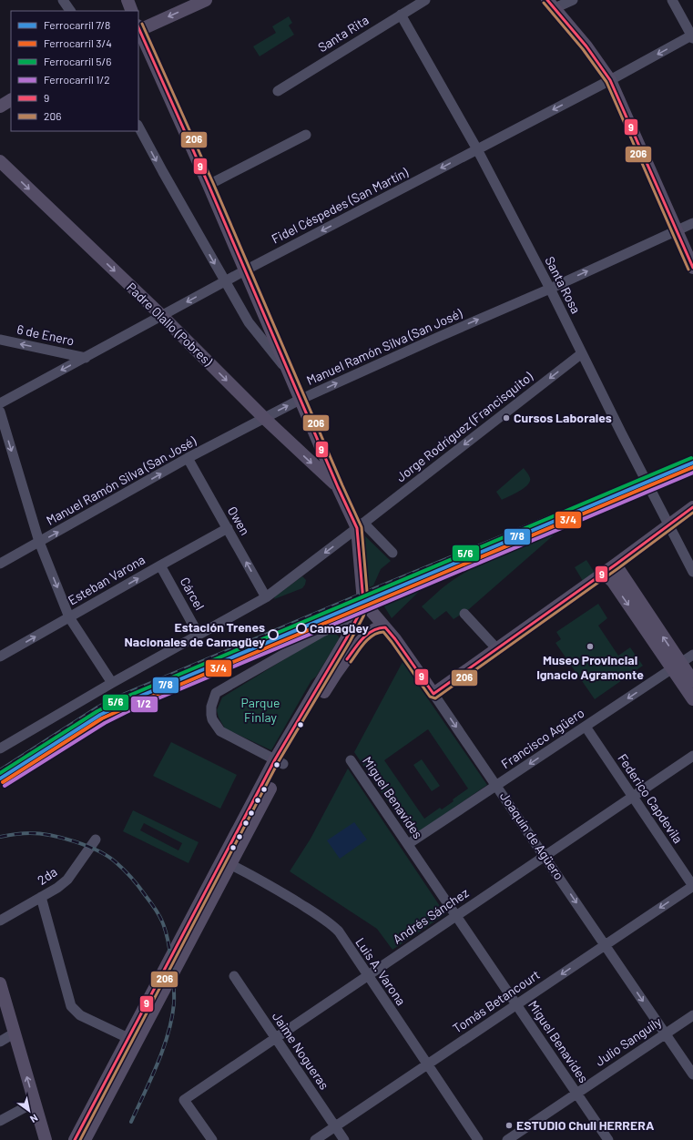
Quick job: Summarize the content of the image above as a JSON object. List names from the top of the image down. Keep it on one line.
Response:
{"streets":{"main road":["Padre Olallo (Pobres)","Joaquín de Agüero"],"street":["Santa Rita","Fidel Céspedes (San Martín)","Santa Rosa","6 de Enero","Manuel Ramón Silva (San José)","Jorge Rodríguez (Francisquito)","Owen","Esteban Varona","Cárcel","Francisco Agüero","Miguel Benavides","Federico Capdevila","2da","Andrés Sánchez","Luis A. Varona","Tomás Betancourt","Julio Sanguily","Jaime Nogueras"]},"crossings":[["Santa Rita","Santa Rosa"],["Fidel Céspedes (San Martín)","Santa Rosa"],["Fidel Céspedes (San Martín)","Padre Olallo (Pobres)"],["Fidel Céspedes (San Martín)","6 de Enero"],["Santa Rosa","Manuel Ramón Silva (San José)"],["Santa Rosa","Jorge Rodríguez (Francisquito)"],["Padre Olallo (Pobres)","Manuel Ramón Silva (San José)"],["Manuel Ramón Silva (San José)","Owen"],["Jorge Rodríguez (Francisquito)","Owen"],["Jorge Rodríguez (Francisquito)","Cárcel"],["Owen","Esteban Varona"],["Esteban Varona","Cárcel"],["Francisco Agüero","Miguel Benavides"],["Francisco Agüero","Federico Capdevila"],["Francisco Agüero","Joaquín de Agüero"],["Miguel Benavides","Andrés Sánchez"],["Miguel Benavides","Tomás Betancourt"],["Miguel Benavides","Julio Sanguily"],["Federico Capdevila","Andrés Sánchez"],["Federico Capdevila","Tomás Betancourt"],["Joaquín de Agüero","Andrés Sánchez"],["Joaquín de Agüero","Tomás Betancourt"],["Joaquín de Agüero","Julio Sanguily"],["Andrés Sánchez","Luis A. Varona"],["Andrés Sánchez","Jaime Nogueras"],["Luis A. Varona","Tomás Betancourt"],["Tomás Betancourt","Jaime Nogueras"]],"one_way":["Fidel Céspedes (San Martín)","6 de Enero","Manuel Ramón Silva (San José)","Jorge Rodríguez (Francisquito)","Owen","Esteban Varona","Francisco Agüero","Joaquín de Agüero","Tomás Betancourt"],"parks":["Parque Finlay"],"places":["Cursos Laborales","Camagüey","Estación Trenes Nacionales de Camagüey","Museo Provincial Ignacio Agramonte","ESTUDIO Chuli HERRERA"],"lines":["transit line 9","transit line 206","rail line 5/6","rail line 7/8","rail line 3/4","rail line 1/2"],"legend":["Ferrocarril 7/8","Ferrocarril 3/4","Ferrocarril 5/6","Ferrocarril 1/2","9","206"],"north":"bottom right"}
